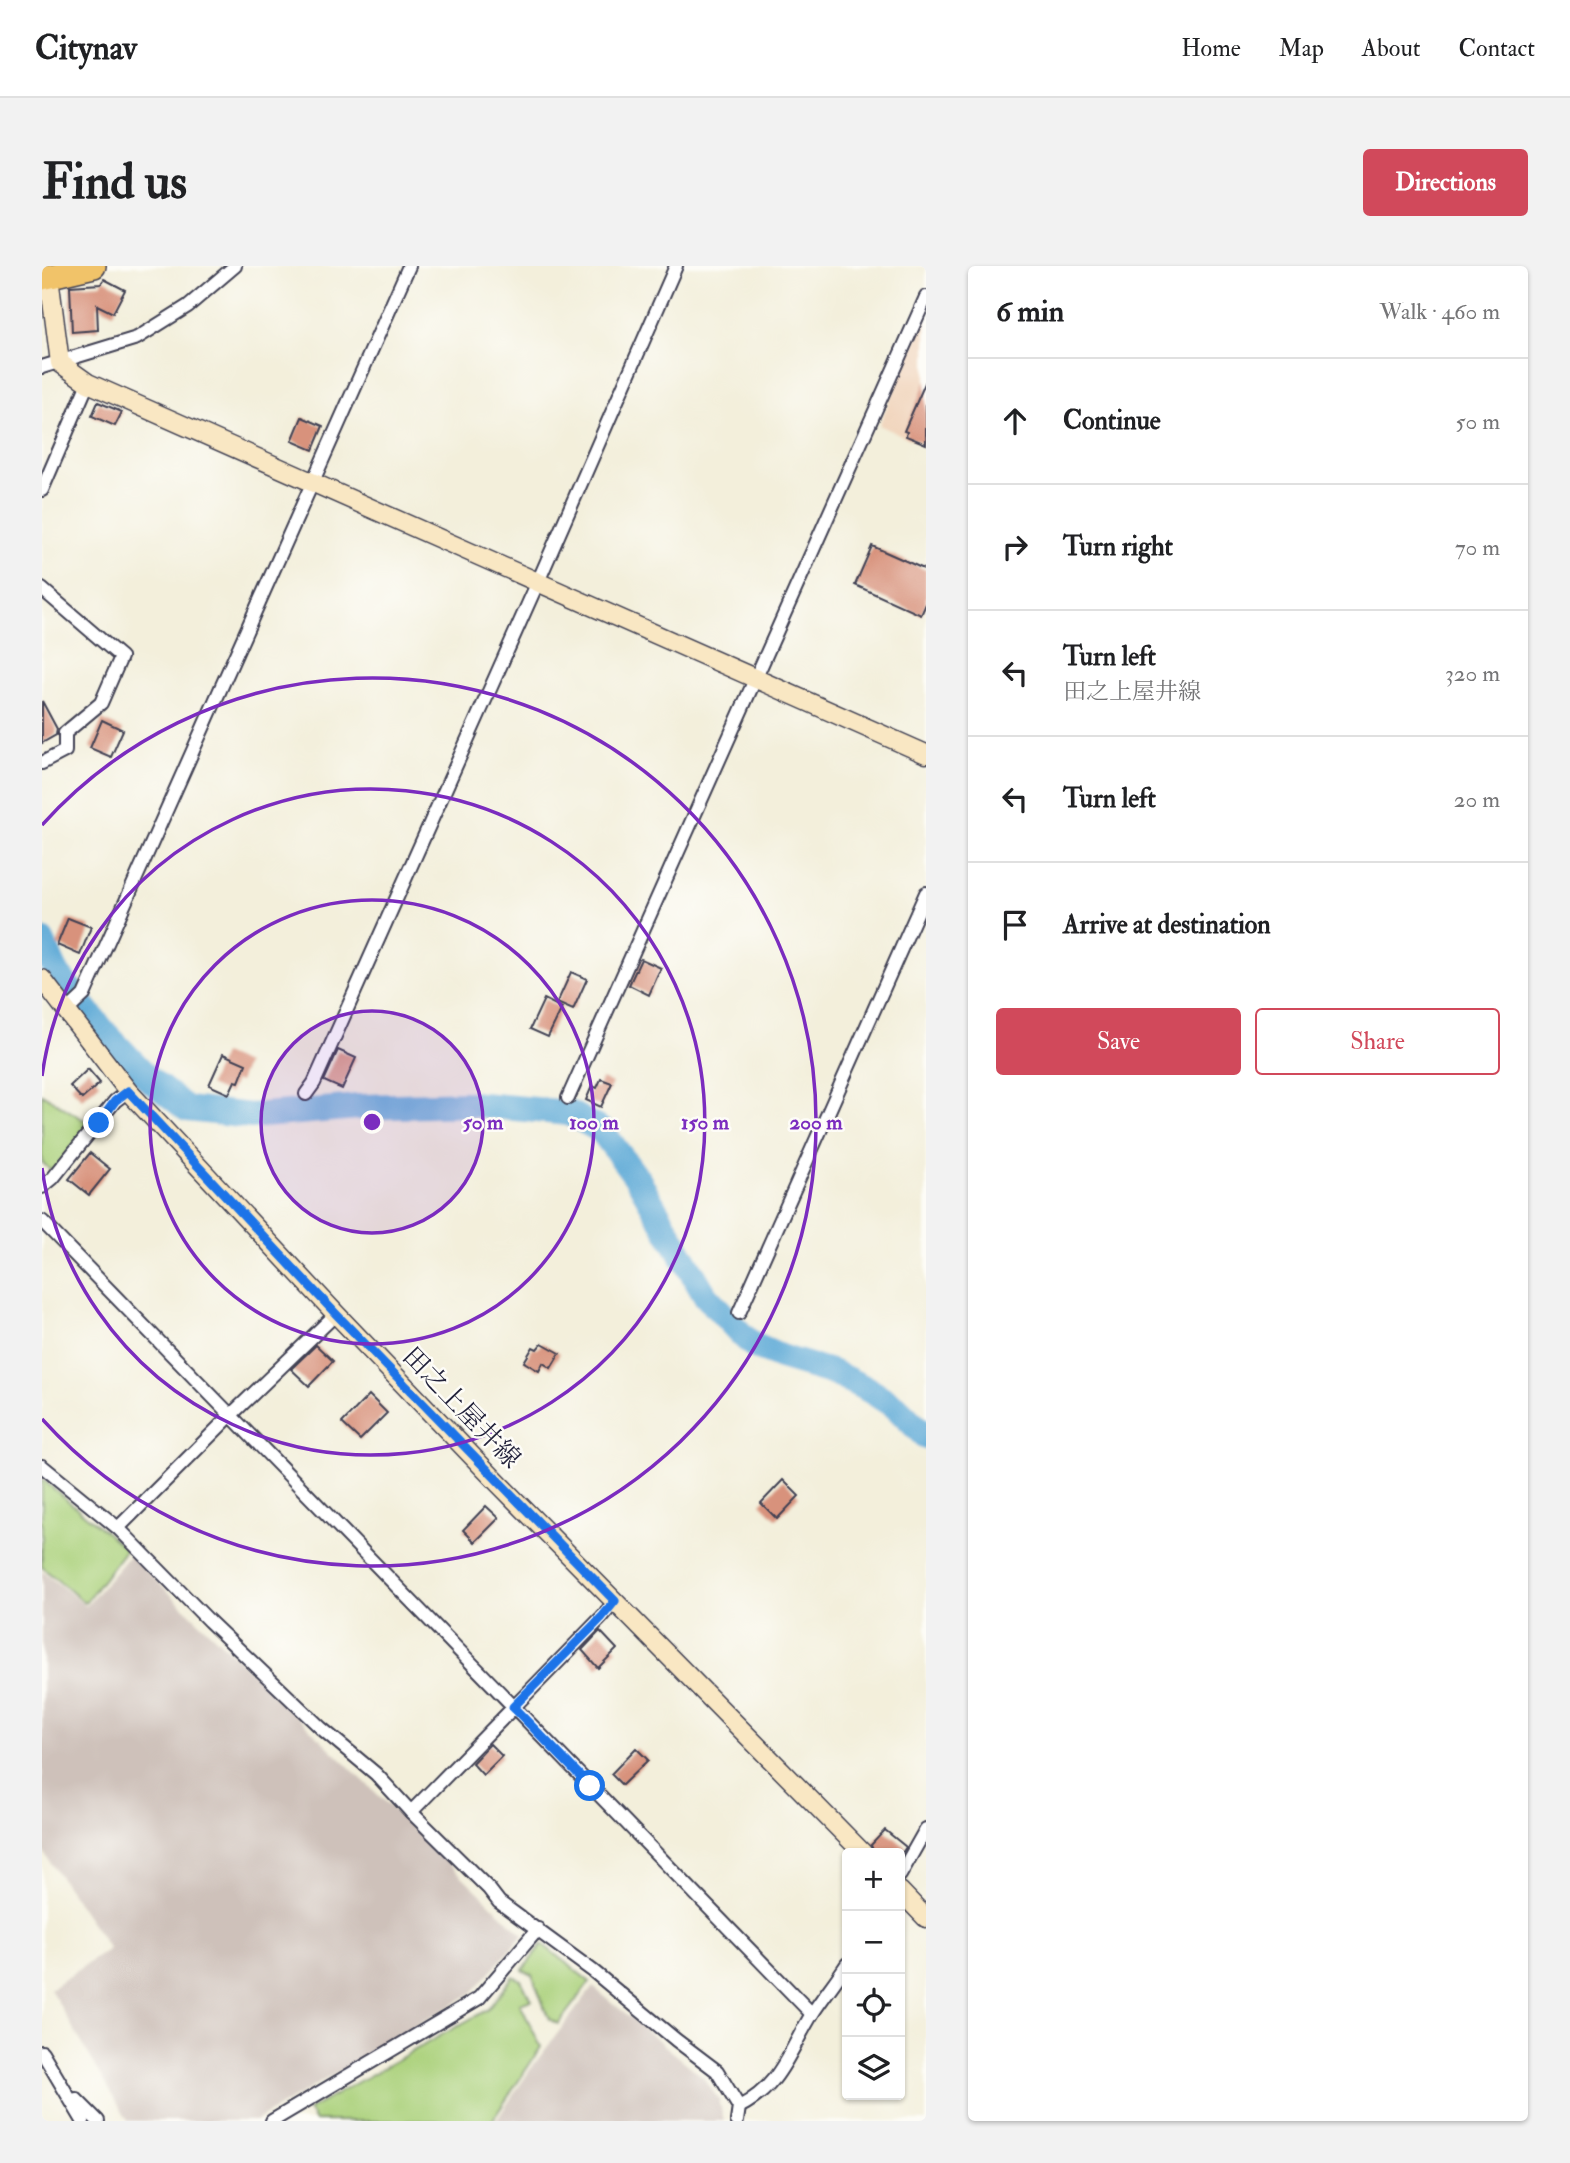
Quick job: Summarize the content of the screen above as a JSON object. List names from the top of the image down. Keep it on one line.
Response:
{"streets":{"main road":["田之上屋井線"]},"page":{"header":"Citynav","nav":["Home","Map","About","Contact"],"buttons":["Directions",["Save","Share"]],"title":"Find us","heading":["6 min","Walk · 460 m"],"list":[["Continue","50 m"],["Turn right","70 m"],["Turn left","田之上屋井線","320 m"],["Turn left","20 m"],"Arrive at destination"],"map_buttons":["+","−"]},"rings":["50 m","100 m","150 m","200 m"]}
